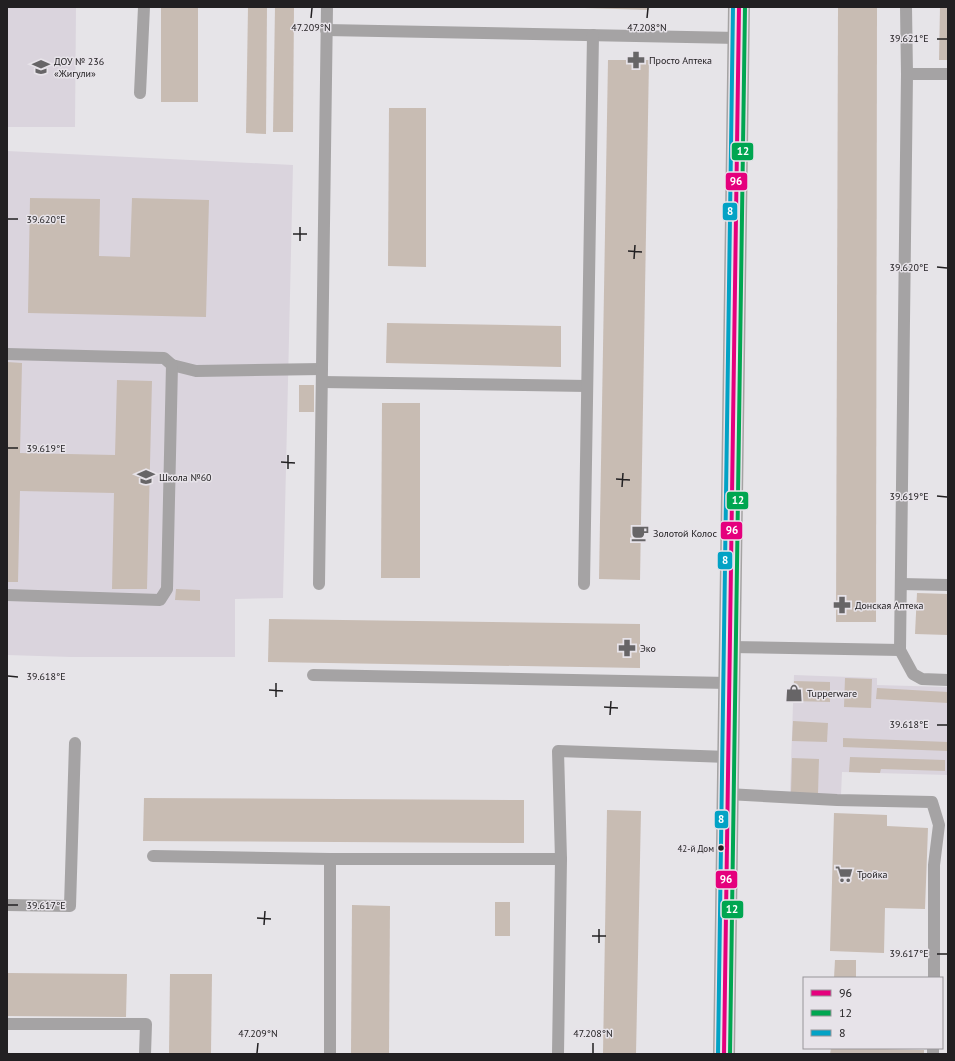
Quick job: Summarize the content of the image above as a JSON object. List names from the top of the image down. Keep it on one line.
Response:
{"places":{"pharmacy":["Просто Аптека","Донская Аптека","Эко"],"school or university":["ДОУ № 236 «Жигули»","Школа №60"],"cafe":["Золотой Колос"],"shop":["Tupperware"],"other":["42-й Дом"],"supermarket":["Тройка"]},"lines":["transit line 96","transit line 12","transit line 8"],"legend":["96","12","8"],"coordinates":["47.209°N","47.208°N","39.621°E","39.620°E","39.619°E","39.618°E","39.617°E"]}
